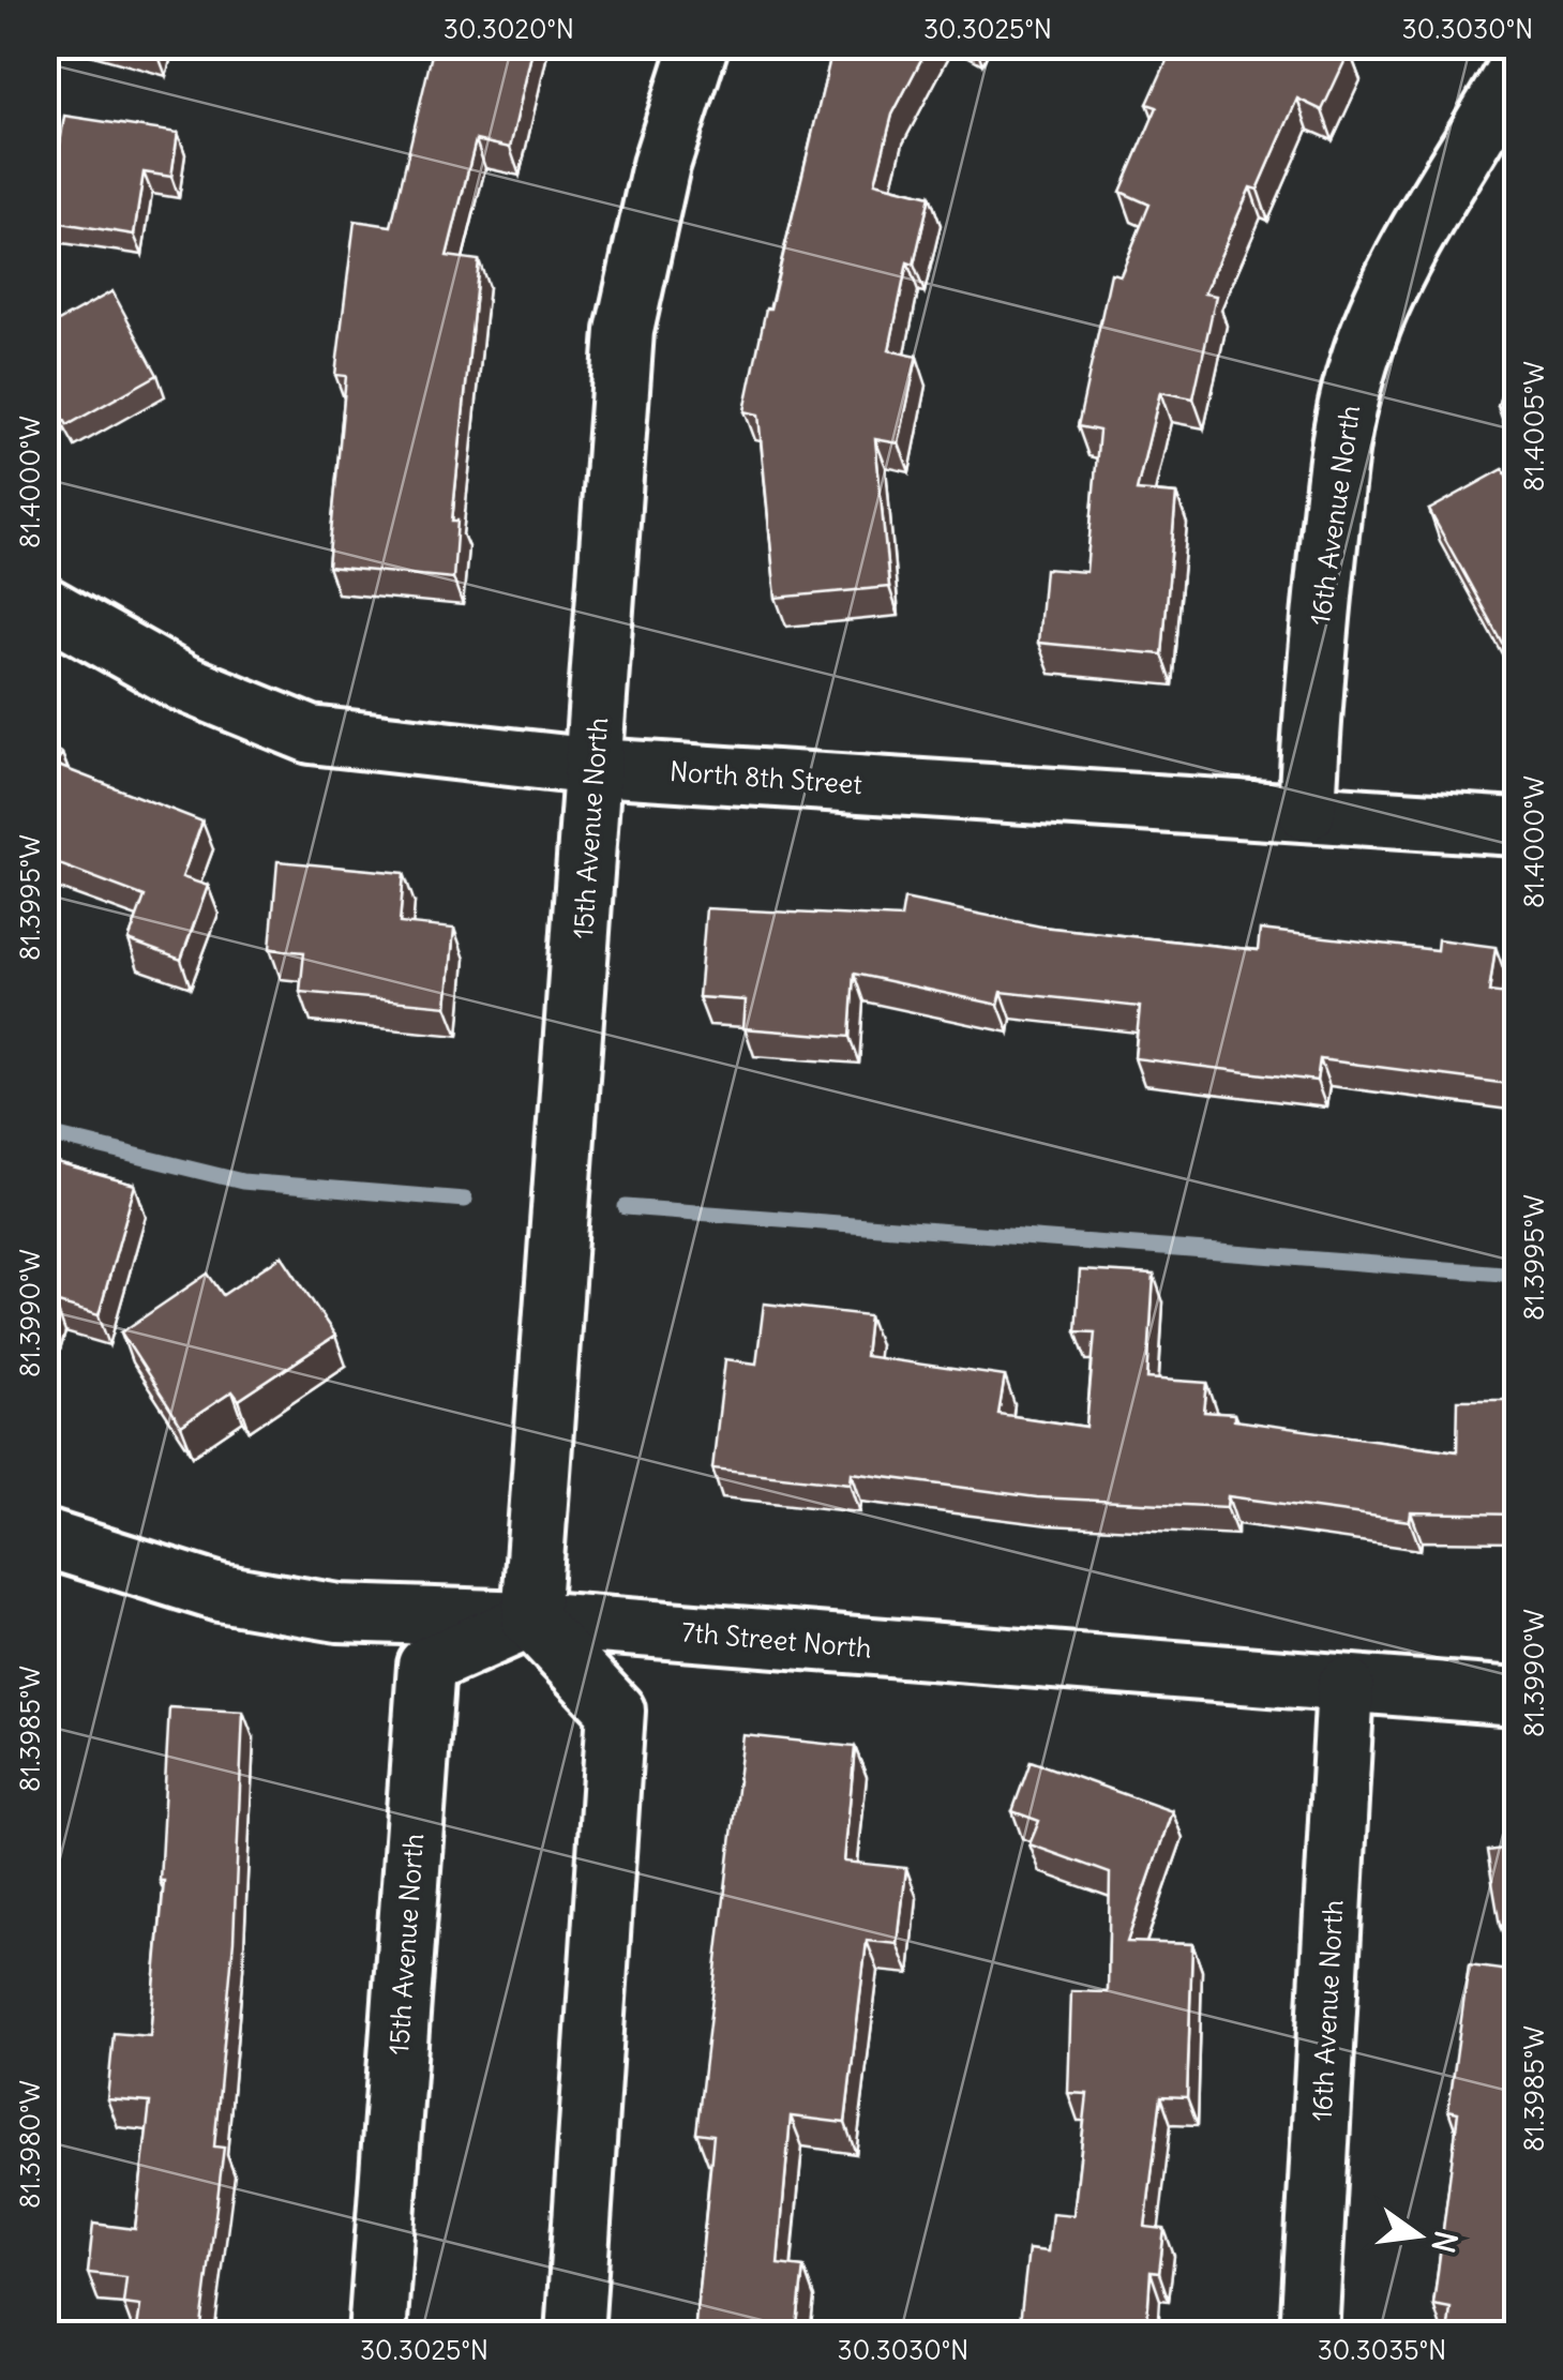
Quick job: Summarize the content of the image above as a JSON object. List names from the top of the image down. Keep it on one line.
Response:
{"streets":{"street":["16th Avenue North","North 8th Street","15th Avenue North","7th Street North"]},"crossings":[["16th Avenue North","North 8th Street"],["16th Avenue North","7th Street North"],["North 8th Street","15th Avenue North"],["15th Avenue North","7th Street North"]],"north":"right","coordinates":["30.3020°N","30.3025°N","30.3030°N","81.4005°W","81.4000°W","81.3995°W","81.3990°W","81.3985°W","81.3980°W","30.3035°N"]}
